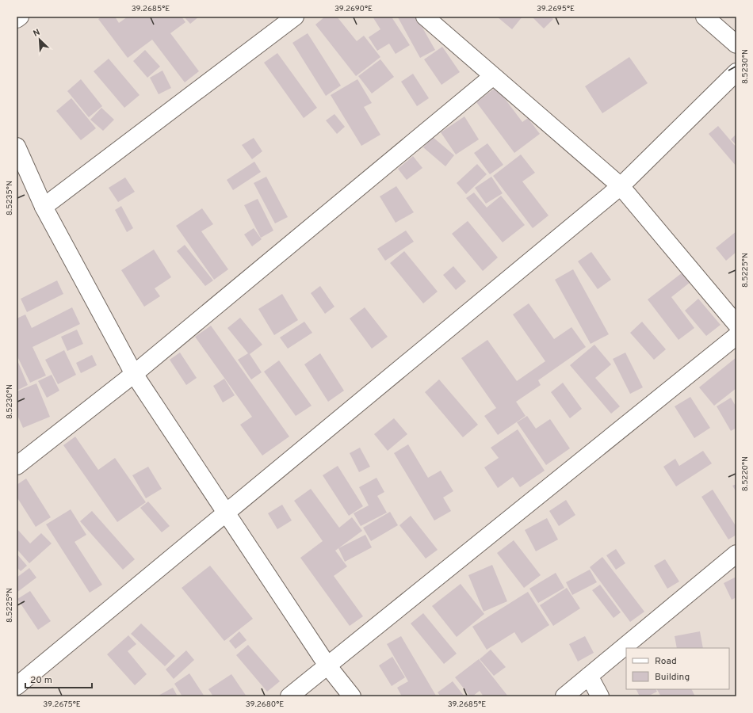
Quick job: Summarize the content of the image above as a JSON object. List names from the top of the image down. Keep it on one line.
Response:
{"legend":["Road","Building"],"scale_bar":"20 m","north":"top left","coordinates":["39.2685°E","39.2690°E","39.2695°E","8.5230°N","8.5235°N","8.5225°N","8.5220°N","39.2675°E","39.2680°E"]}
